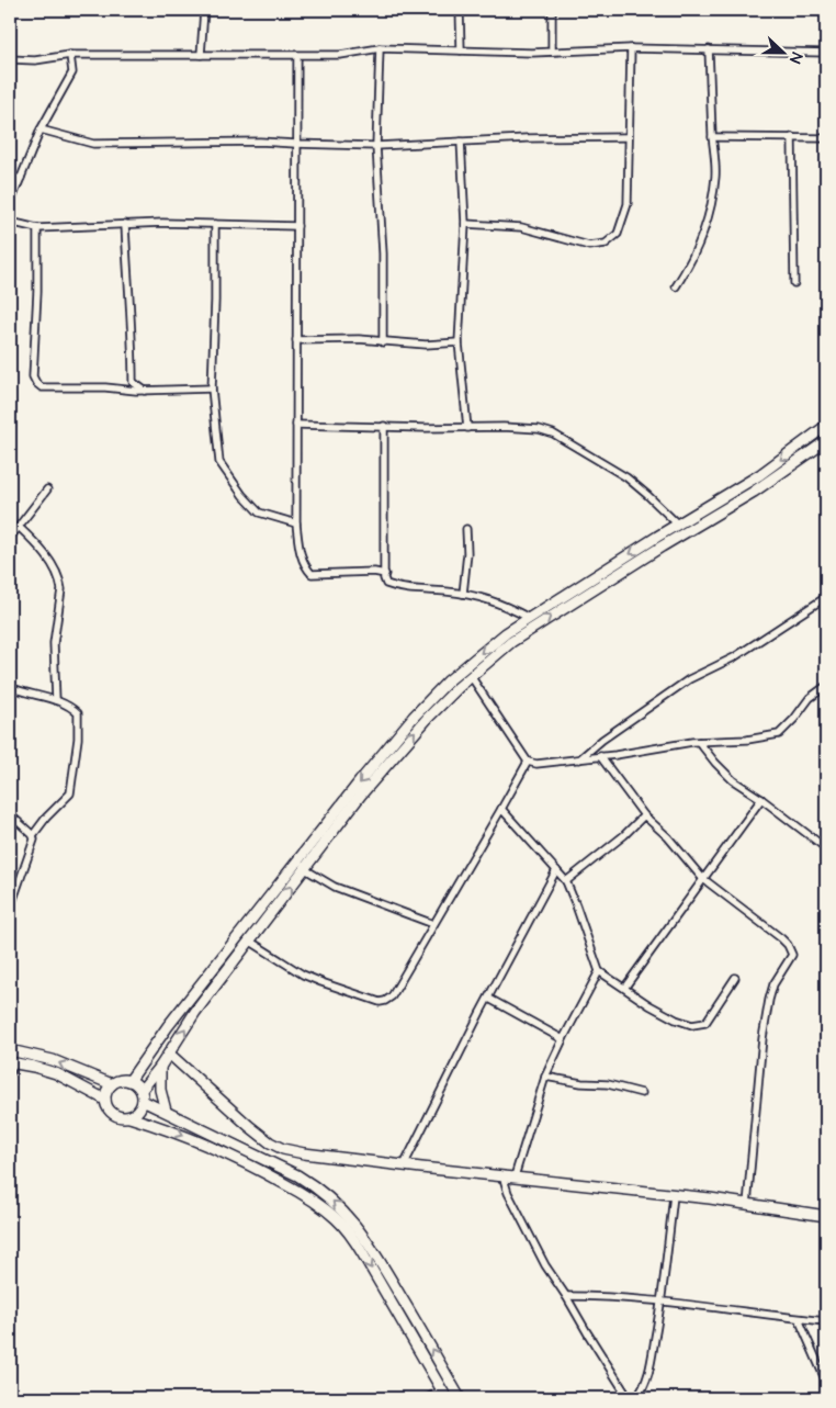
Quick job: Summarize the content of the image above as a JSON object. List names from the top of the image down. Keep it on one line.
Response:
{"north":"right"}
